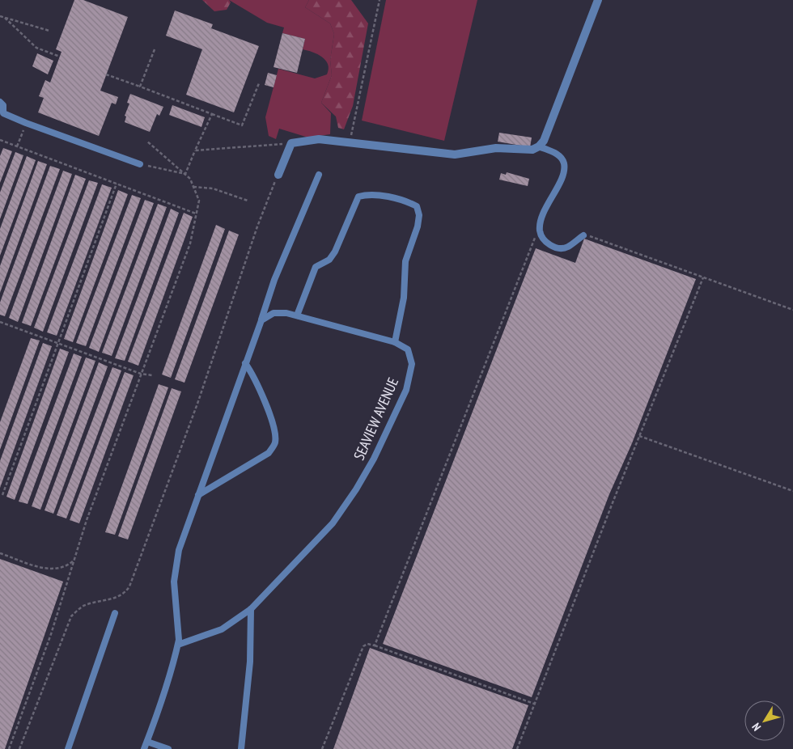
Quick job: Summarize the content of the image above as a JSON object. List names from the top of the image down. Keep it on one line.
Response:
{"streets":{"lane":["SEAVIEW AVENUE"]},"north":"bottom left"}
